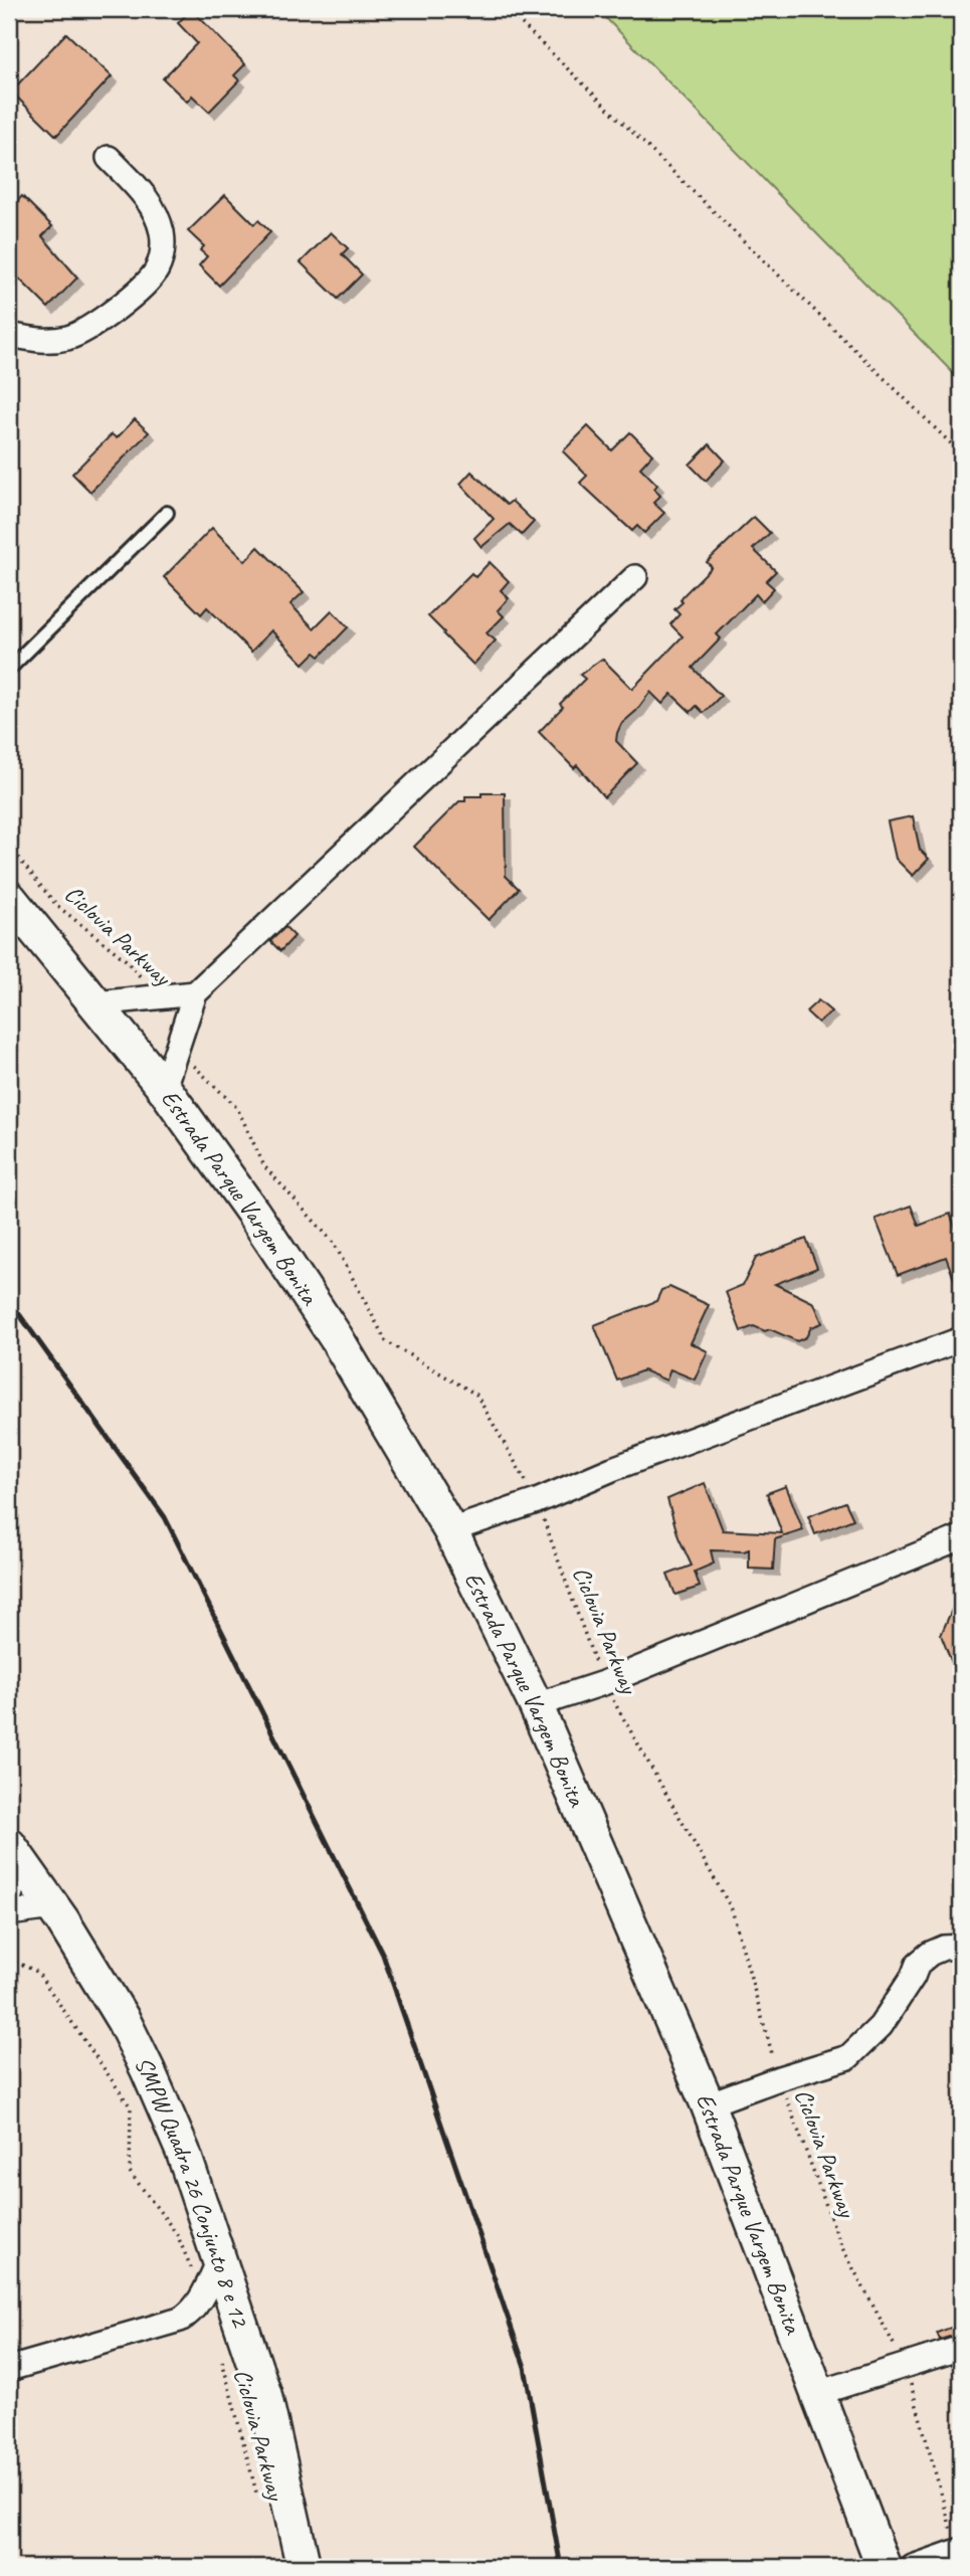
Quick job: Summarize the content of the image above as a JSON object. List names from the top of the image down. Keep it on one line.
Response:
{"streets":{"main road":["Estrada Parque Vargem Bonita","SMPW Quadra 26 Conjunto 8 e 12"],"path":["Ciclovia Parkway"]}}
